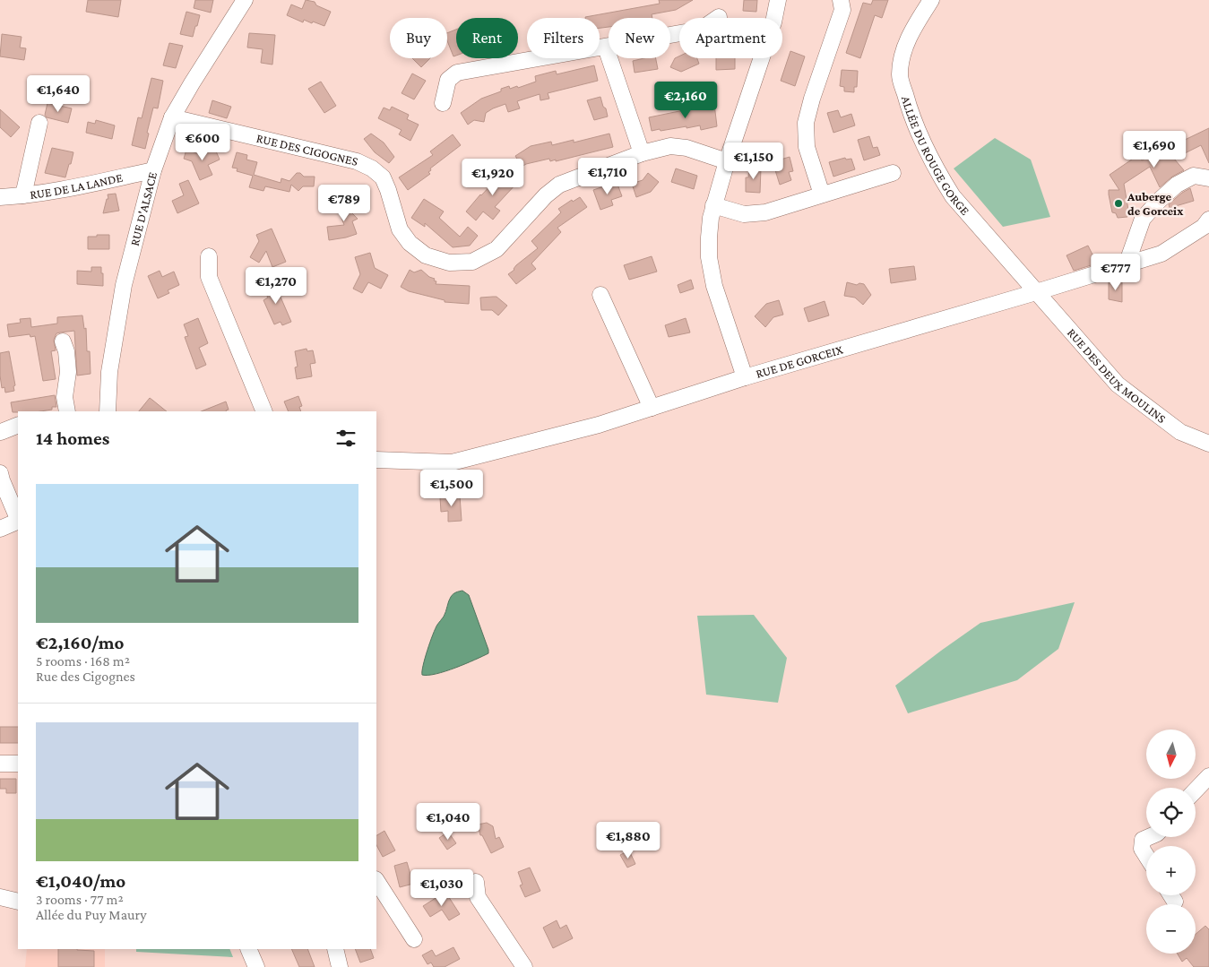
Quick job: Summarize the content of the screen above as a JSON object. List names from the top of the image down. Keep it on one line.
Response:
{"streets":{"street":["RUE DES CIGOGNES","ALLÉE DU ROUGE GORGE","RUE DE LA LANDE","RUE D'ALSACE","RUE DE GORCEIX","RUE DES DEUX MOULINS"]},"crossings":[["RUE DES CIGOGNES","RUE D'ALSACE"],["ALLÉE DU ROUGE GORGE","RUE DE GORCEIX"],["ALLÉE DU ROUGE GORGE","RUE DES DEUX MOULINS"],["RUE DE LA LANDE","RUE D'ALSACE"],["RUE DE GORCEIX","RUE DES DEUX MOULINS"]],"places":["Auberge de Gorceix"],"north":"bottom","page":{"chip":["Buy","Rent","Filters","New","Apartment"],"price":["€1,640","€2,160","€600","€1,690","€1,150","€1,710","€1,920","€789","€777","€1,270","€1,500","€1,040","€1,880","€1,030"],"heading":"14 homes","list":[{"name":"€2,160/mo","note":"5 rooms · 168 m² · Rue des Cigognes"},{"name":"€1,040/mo","note":"3 rooms · 77 m² · Allée du Puy Maury"}],"map_buttons":["+","−"]}}
